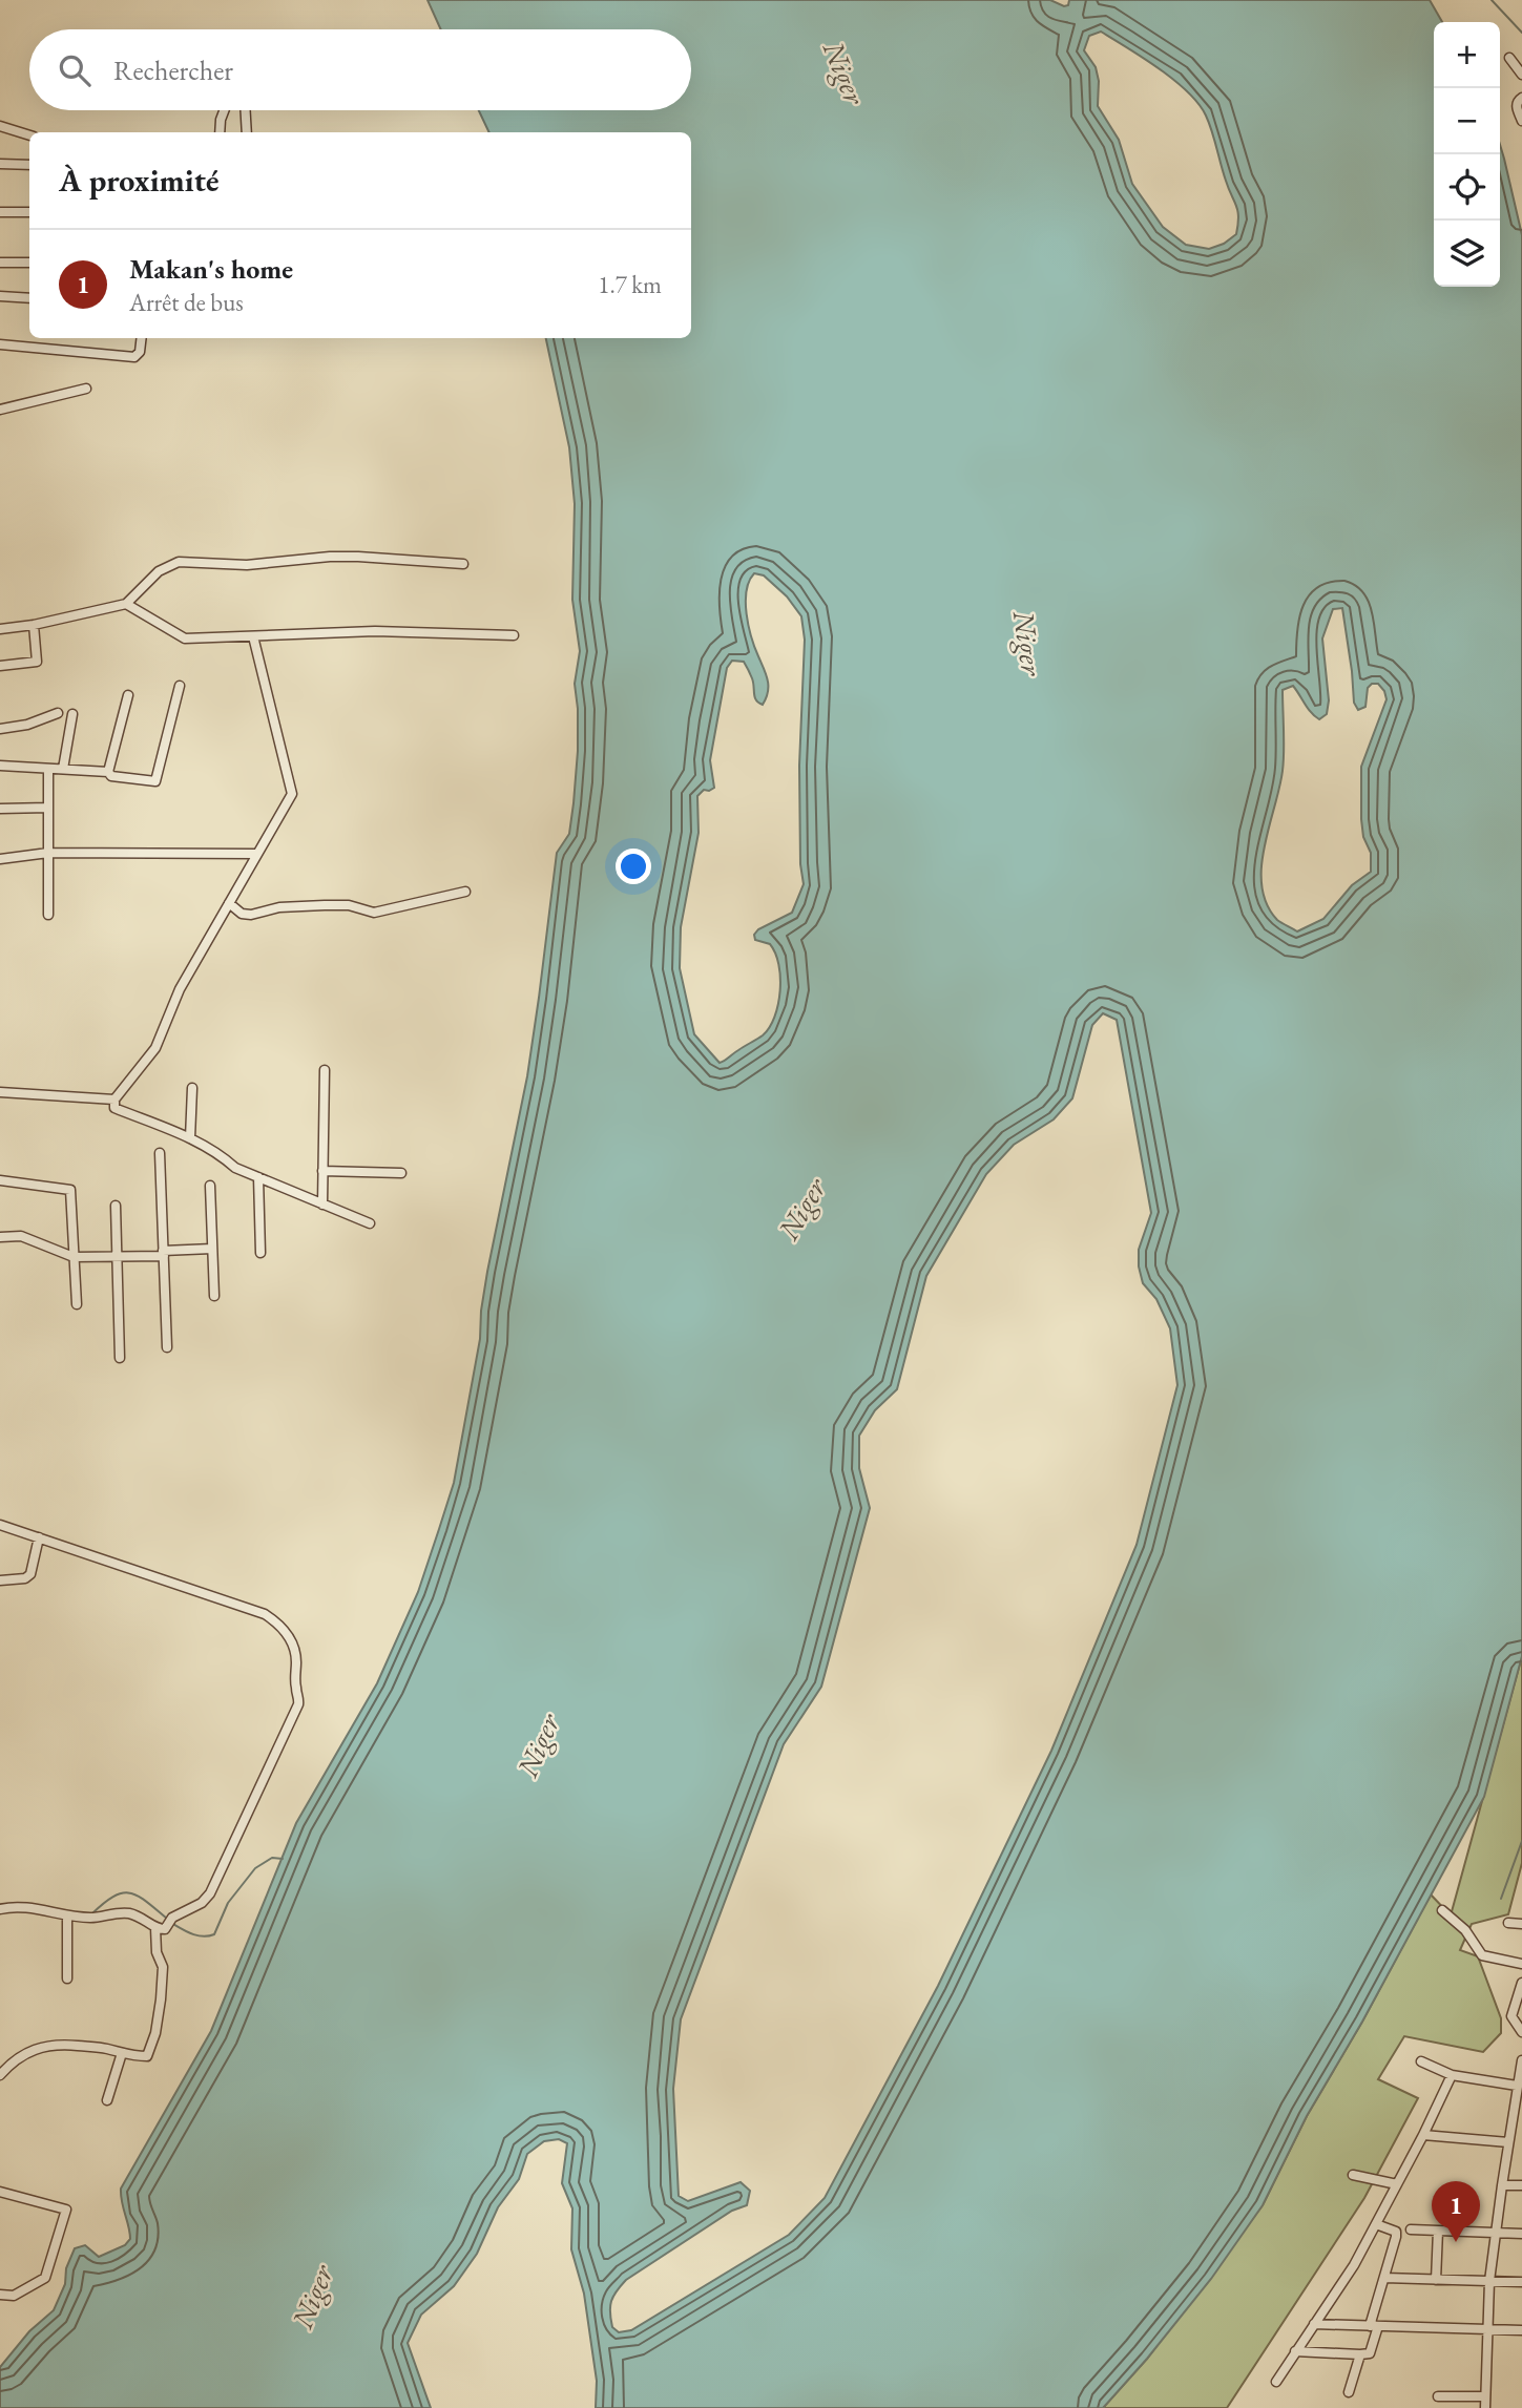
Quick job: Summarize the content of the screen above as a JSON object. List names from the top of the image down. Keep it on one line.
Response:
{"water":["Niger"],"page":{"map_buttons":["+","−"],"search":"Rechercher","heading":"À proximité","list":[{"mark":"1","name":"Makan's home","note":"Arrêt de bus","value":"1.7 km"}],"pins":"1"}}
